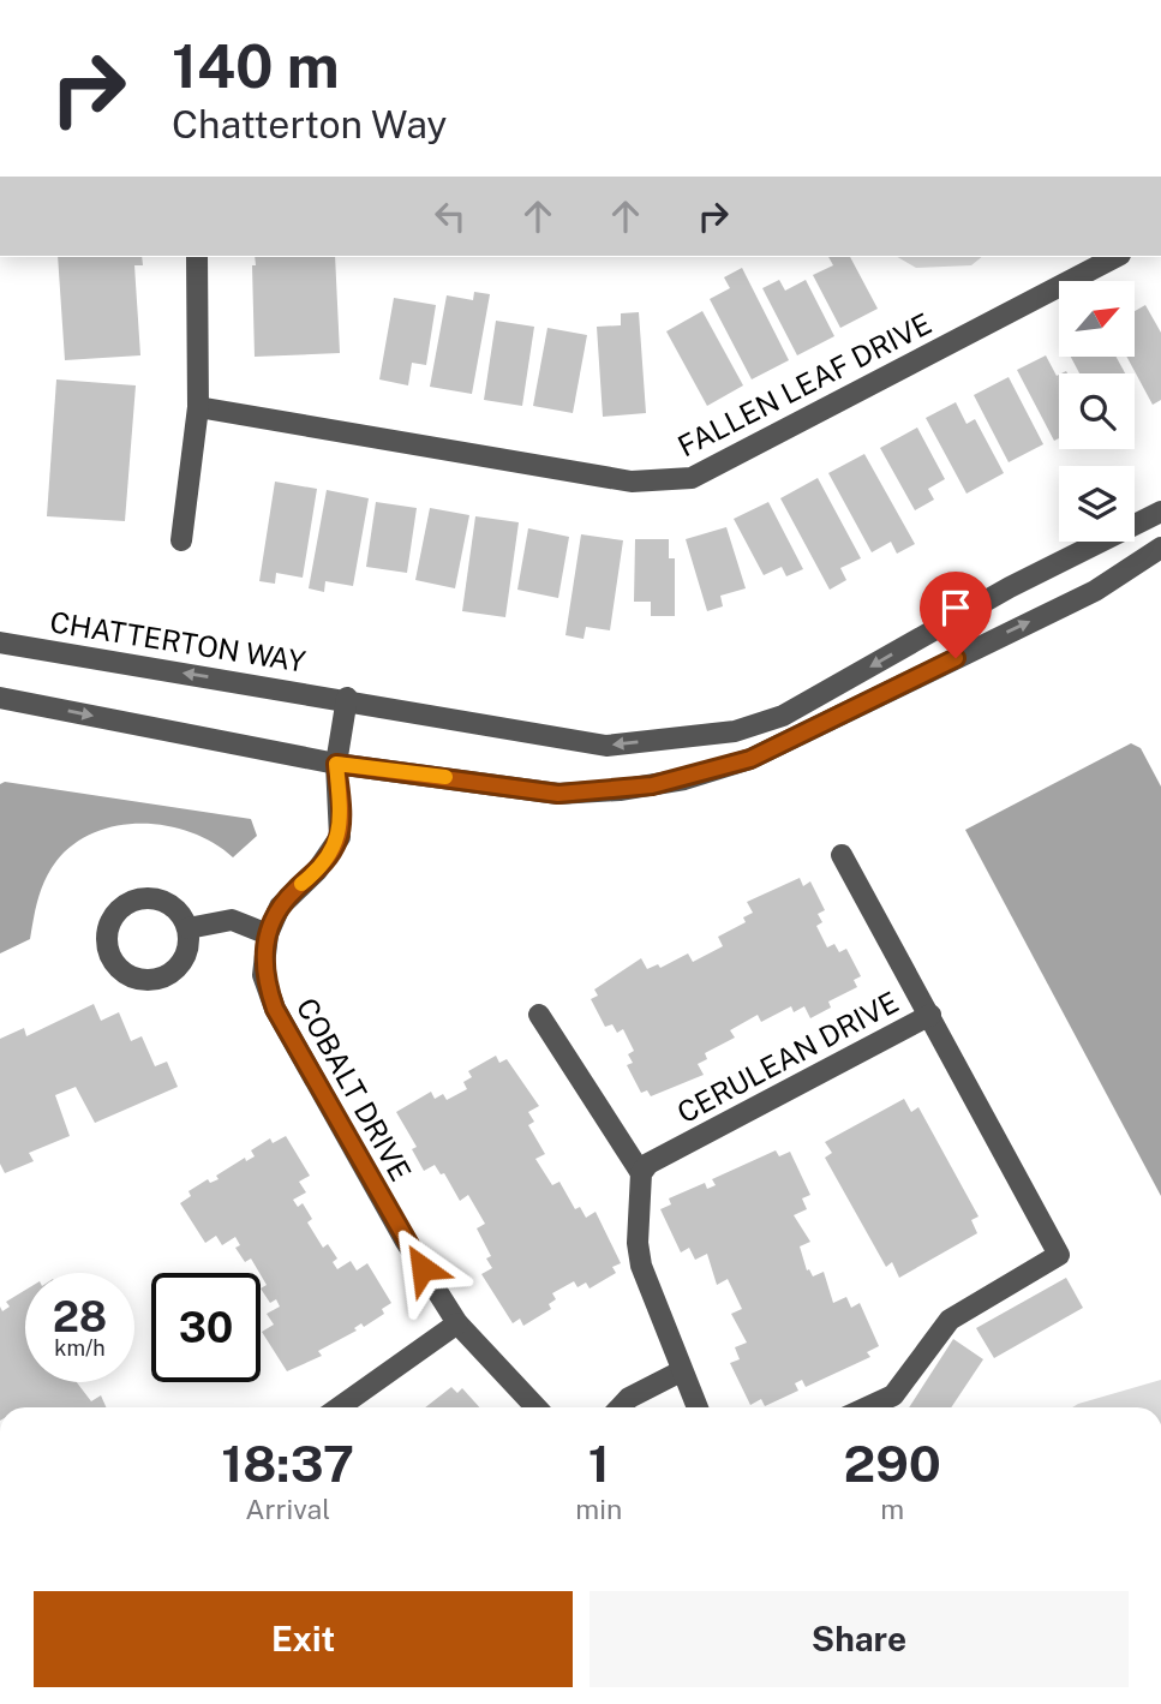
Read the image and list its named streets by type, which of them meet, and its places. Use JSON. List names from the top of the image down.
{
  "streets": {
    "street": [
      "FALLEN LEAF DRIVE",
      "CHATTERTON WAY",
      "CERULEAN DRIVE",
      "COBALT DRIVE"
    ]
  },
  "north": "top right",
  "page": {
    "turn": ["140 m", "Chatterton Way"],
    "speed": "28 km/h",
    "limit": "30",
    "eta": [
      "18:37",
      "Arrival",
      "1",
      "min",
      "290",
      "m"
    ],
    "buttons": ["Exit", "Share"]
  }
}
